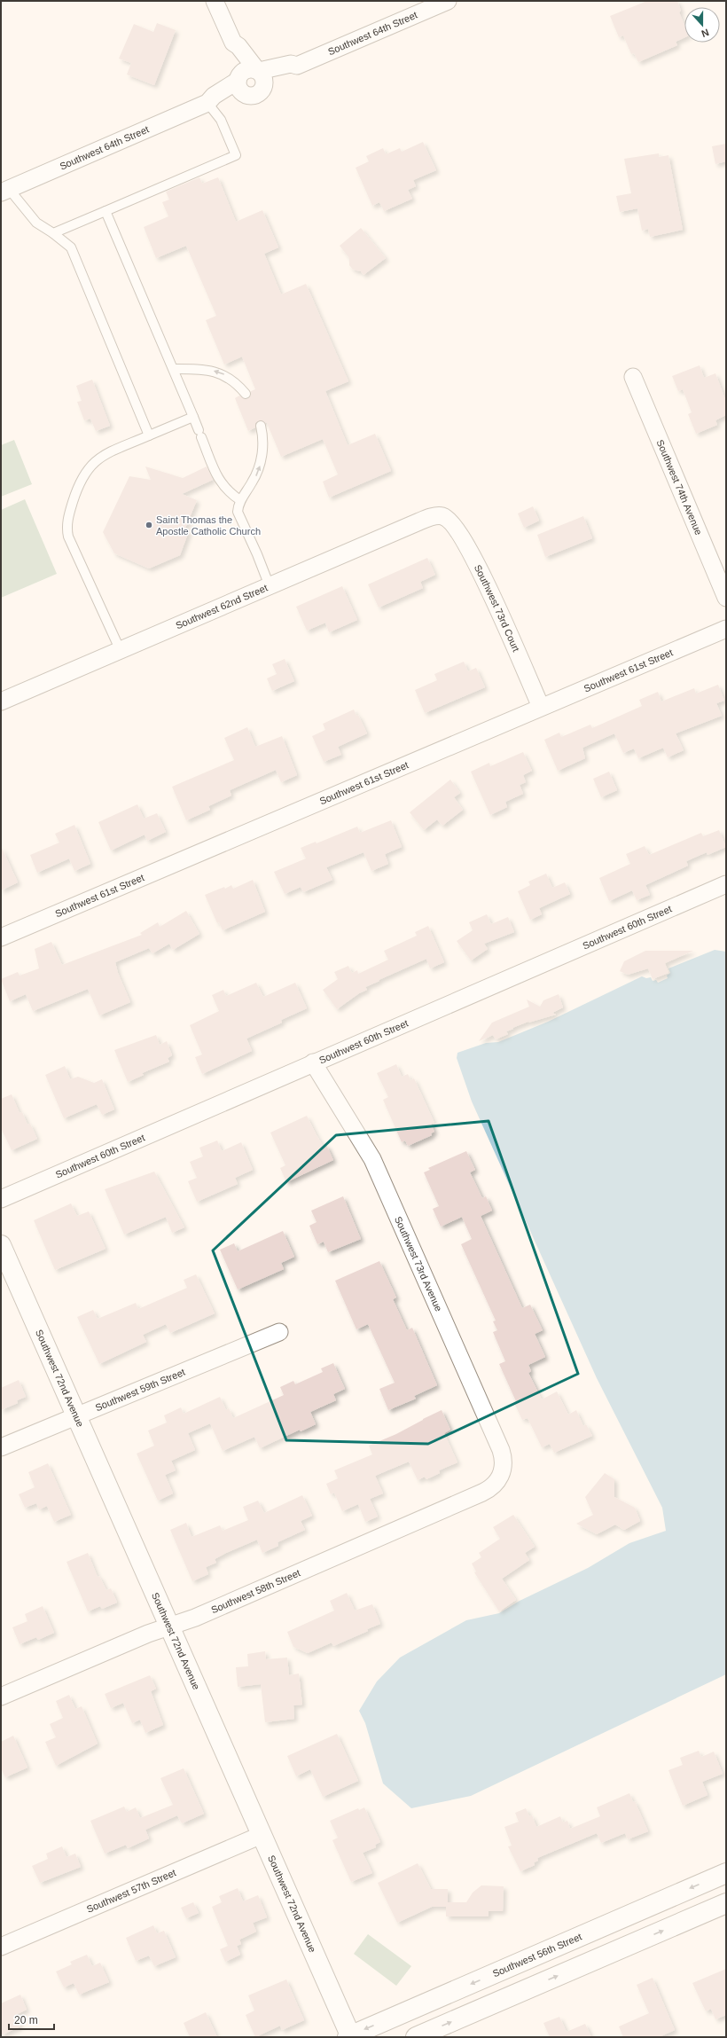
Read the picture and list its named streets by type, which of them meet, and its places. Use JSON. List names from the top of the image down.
{
  "streets": {
    "street": [
      "Southwest 64th Street",
      "Southwest 74th Avenue",
      "Southwest 62nd Street",
      "Southwest 73rd Court",
      "Southwest 61st Street",
      "Southwest 60th Street",
      "Southwest 73rd Avenue",
      "Southwest 72nd Avenue",
      "Southwest 59th Street",
      "Southwest 58th Street",
      "Southwest 57th Street",
      "Southwest 56th Street"
    ]
  },
  "crossings": [
    ["Southwest 62nd Street", "Southwest 73rd Court"],
    ["Southwest 73rd Court", "Southwest 61st Street"],
    ["Southwest 60th Street", "Southwest 73rd Avenue"],
    ["Southwest 73rd Avenue", "Southwest 58th Street"],
    ["Southwest 72nd Avenue", "Southwest 59th Street"],
    ["Southwest 72nd Avenue", "Southwest 58th Street"],
    ["Southwest 72nd Avenue", "Southwest 57th Street"],
    ["Southwest 72nd Avenue", "Southwest 56th Street"]
  ],
  "places": ["Saint Thomas the Apostle Catholic Church"],
  "scale_bar": "20 m",
  "north": "bottom"
}
